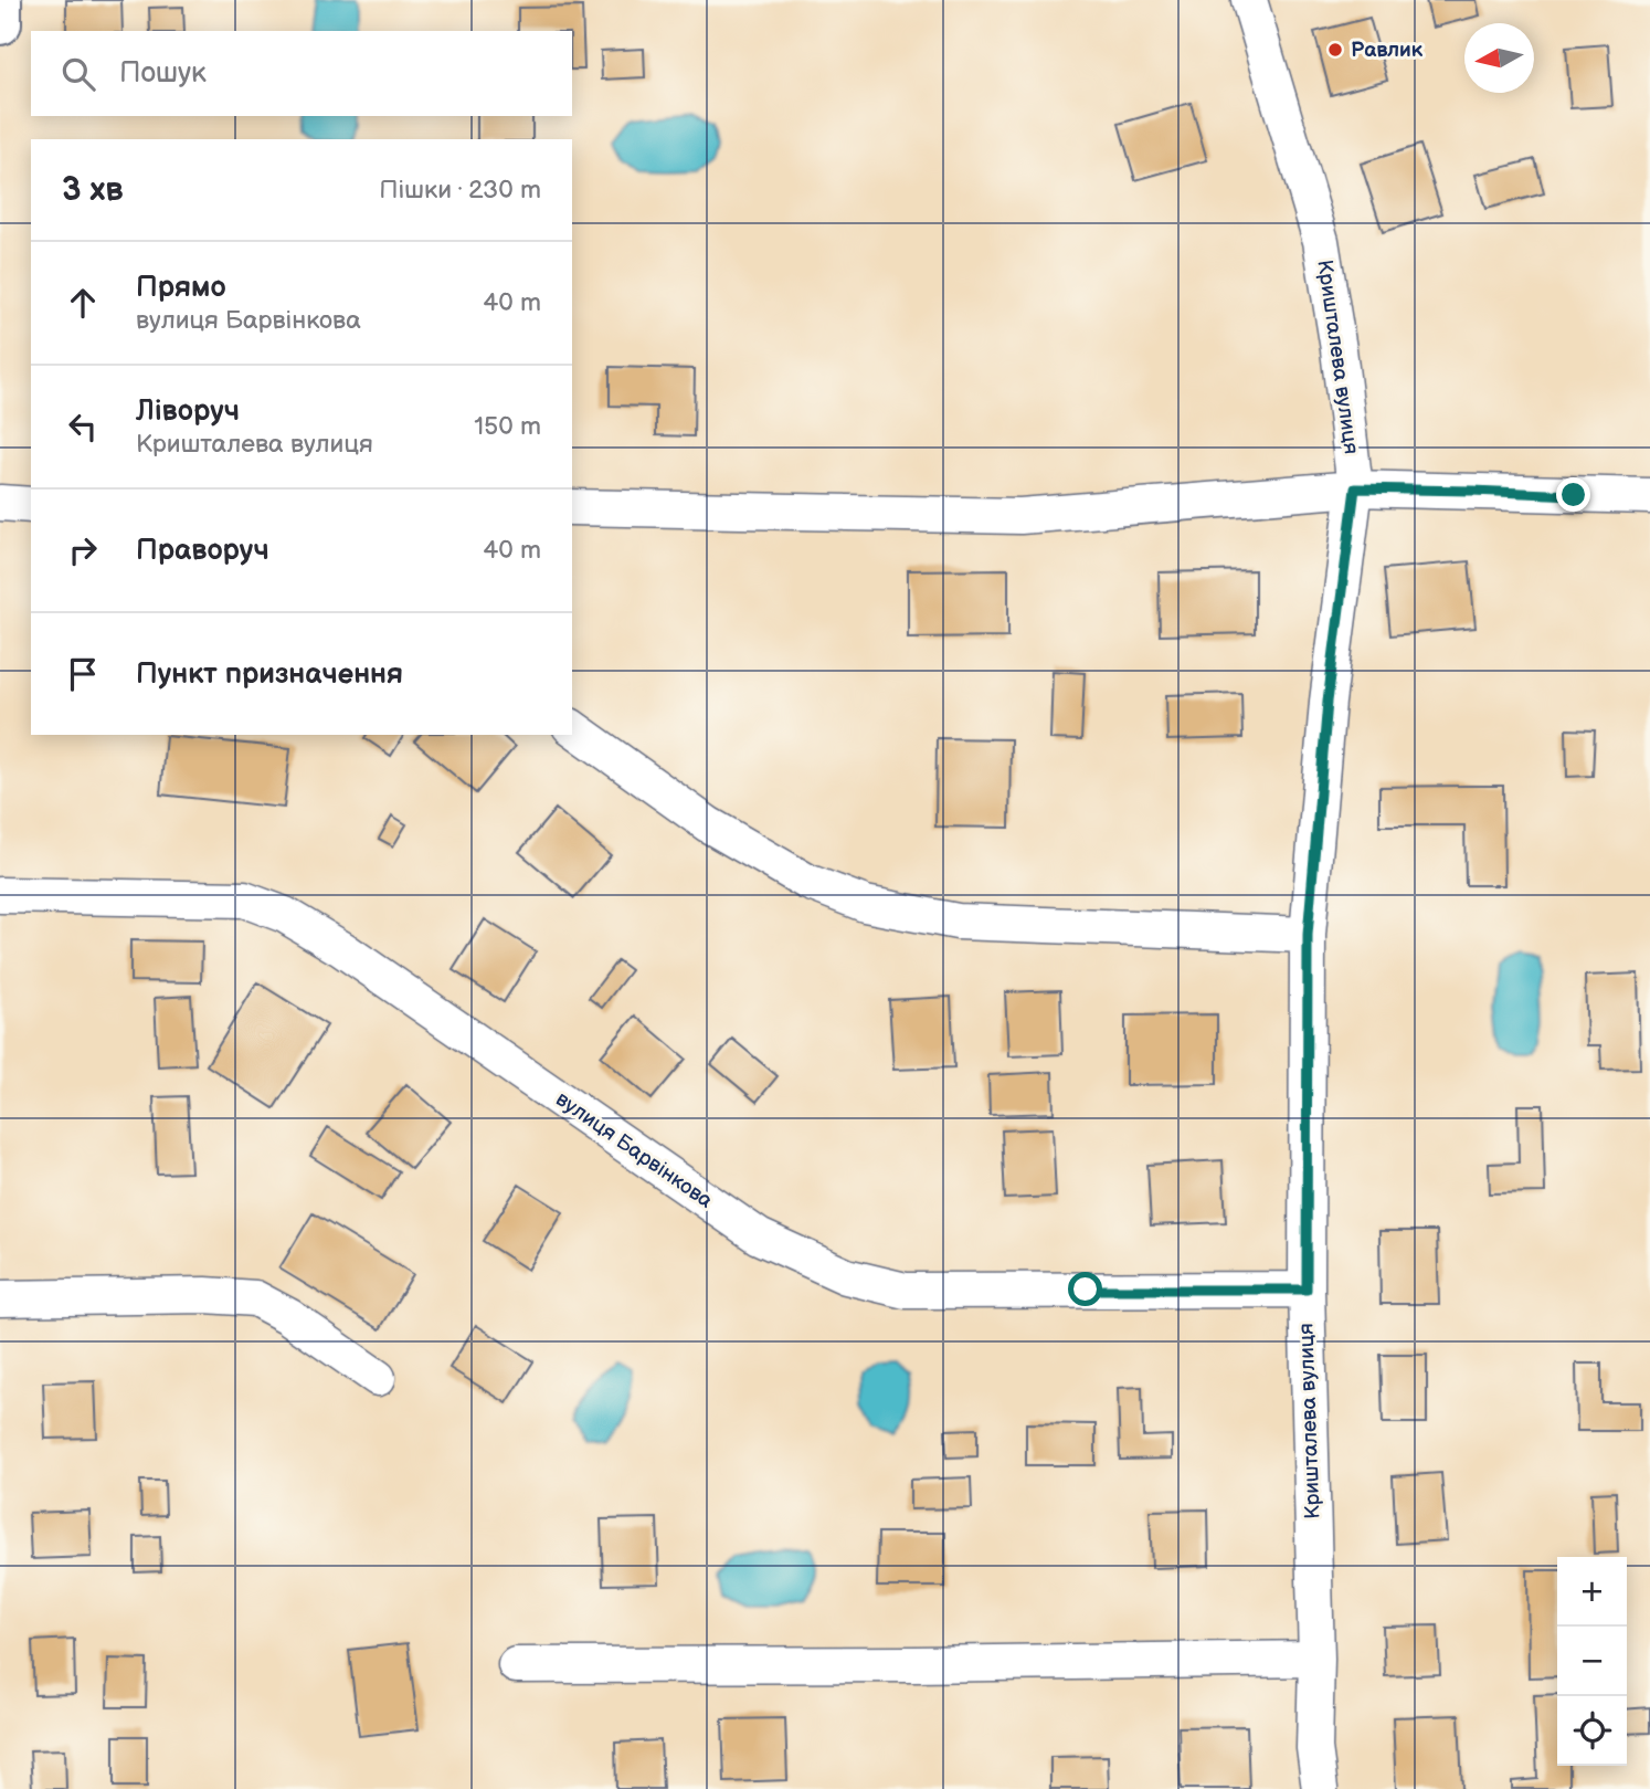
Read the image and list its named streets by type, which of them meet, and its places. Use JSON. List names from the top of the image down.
{
  "streets": {
    "street": ["Кришталева вулиця", "вулиця Барвінкова"]
  },
  "crossings": [
    ["Кришталева вулиця", "вулиця Барвінкова"]
  ],
  "places": ["Равлик"],
  "north": "left",
  "page": {
    "search": "Пошук",
    "heading": ["3 хв", "Пішки · 230 m"],
    "list": [
      ["Прямо", "вулиця Барвінкова", "40 m"],
      ["Ліворуч", "Кришталева вулиця", "150 m"],
      ["Праворуч", "40 m"],
      "Пункт призначення"
    ],
    "map_buttons": ["+", "−"]
  }
}
